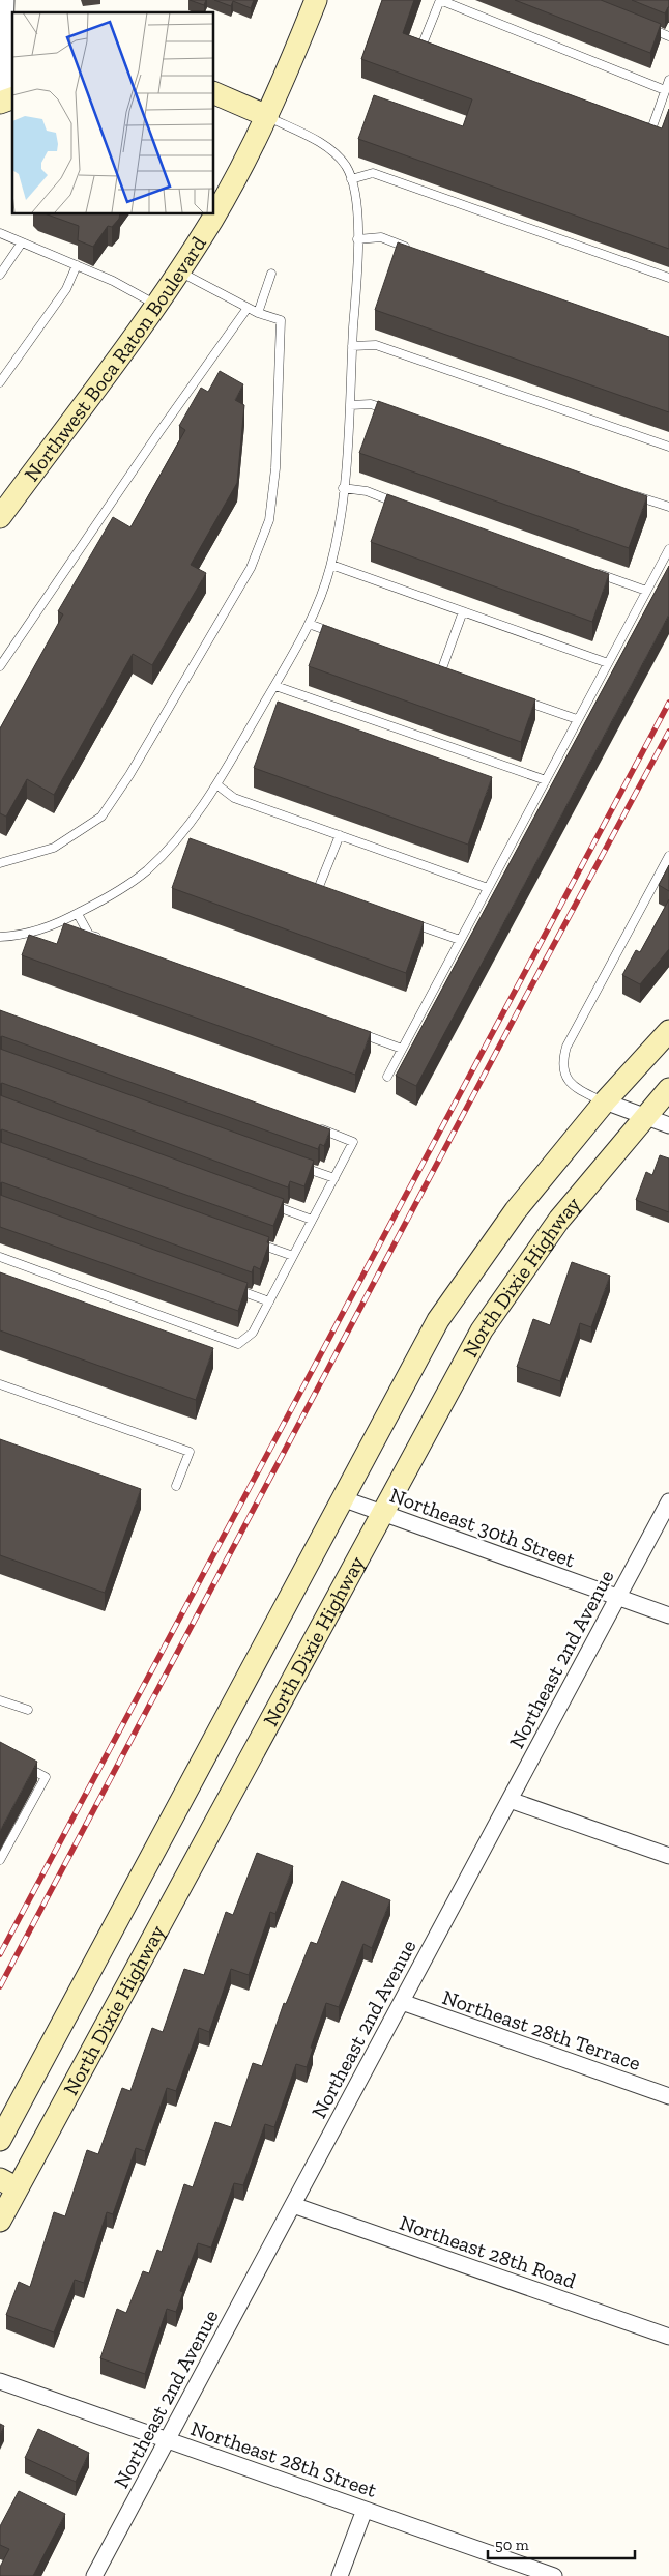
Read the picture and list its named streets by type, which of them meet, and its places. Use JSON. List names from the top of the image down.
{
  "streets": {
    "main road": ["Northwest Boca Raton Boulevard", "North Dixie Highway"],
    "street": [
      "Northeast 30th Street",
      "Northeast 2nd Avenue",
      "Northeast 28th Terrace",
      "Northeast 28th Road",
      "Northeast 28th Street"
    ]
  },
  "crossings": [
    ["North Dixie Highway", "Northeast 30th Street"],
    ["Northeast 30th Street", "Northeast 2nd Avenue"],
    ["Northeast 2nd Avenue", "Northeast 28th Terrace"],
    ["Northeast 2nd Avenue", "Northeast 28th Road"],
    ["Northeast 2nd Avenue", "Northeast 28th Street"]
  ],
  "scale_bar": "50 m"
}
